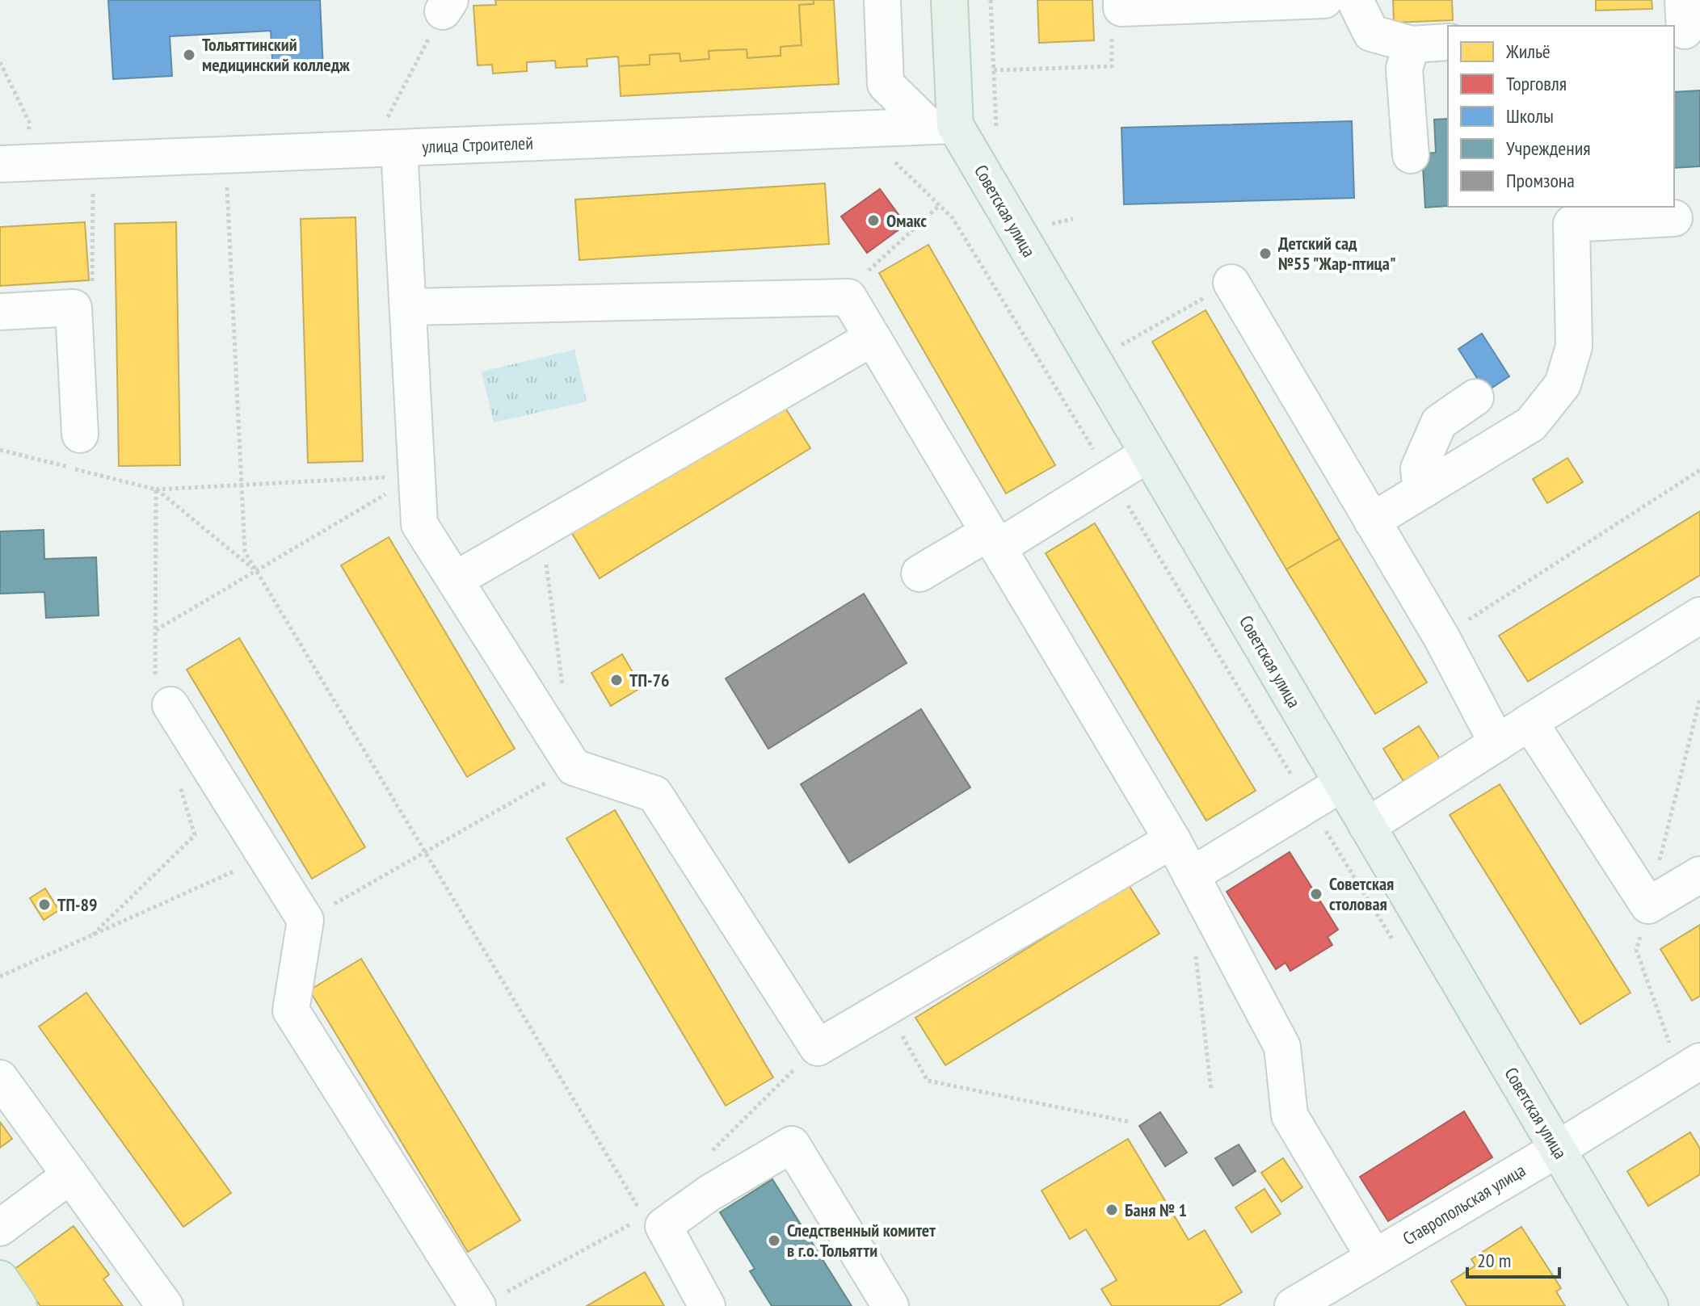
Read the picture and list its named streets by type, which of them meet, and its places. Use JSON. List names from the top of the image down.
{
  "streets": {
    "main road": ["Советская улица"],
    "street": ["улица Строителей", "Ставропольская улица"]
  },
  "crossings": [
    ["улица Строителей", "Советская улица"],
    ["Советская улица", "Ставропольская улица"]
  ],
  "places": [
    "Тольяттинский медицинский колледж",
    "Омакс",
    "Детский сад №55 \"Жар-птица\"",
    "ТП-76",
    "Советская столовая",
    "ТП-89",
    "Баня № 1",
    "Следственный комитет в г.о. Тольятти"
  ],
  "legend": [
    "Жильё",
    "Торговля",
    "Школы",
    "Учреждения",
    "Промзона"
  ],
  "scale_bar": "20 m"
}
